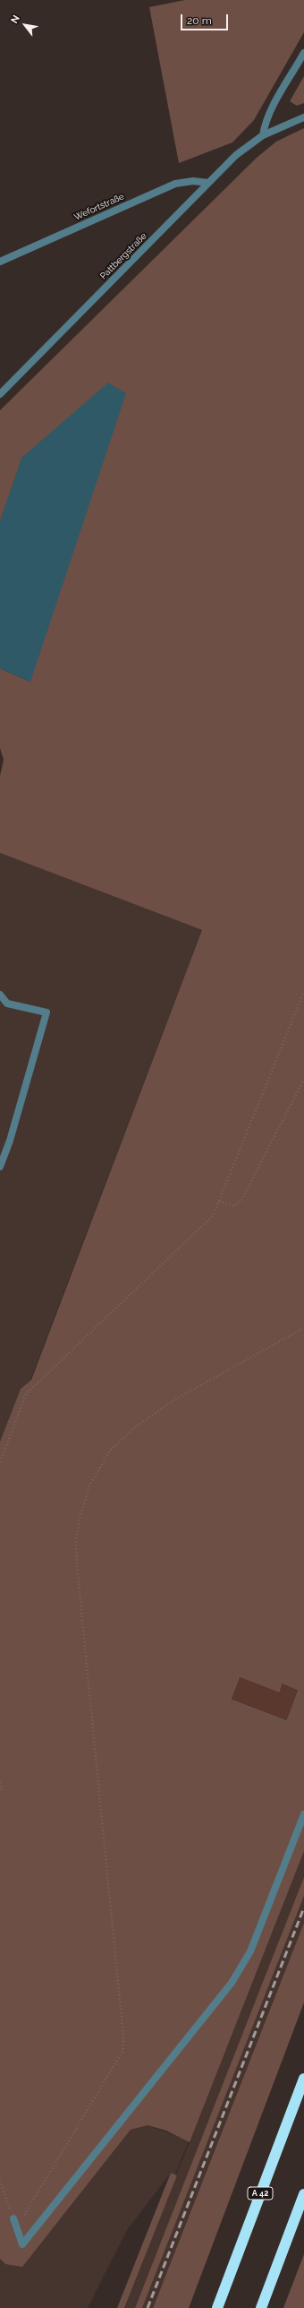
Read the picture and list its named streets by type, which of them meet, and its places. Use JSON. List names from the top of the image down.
{
  "streets": {
    "highway": ["A 42"],
    "street": ["Wefortstraße", "Pattbergstraße"]
  },
  "crossings": [
    ["Wefortstraße", "Pattbergstraße"]
  ],
  "scale_bar": "20 m",
  "north": "top left"
}
